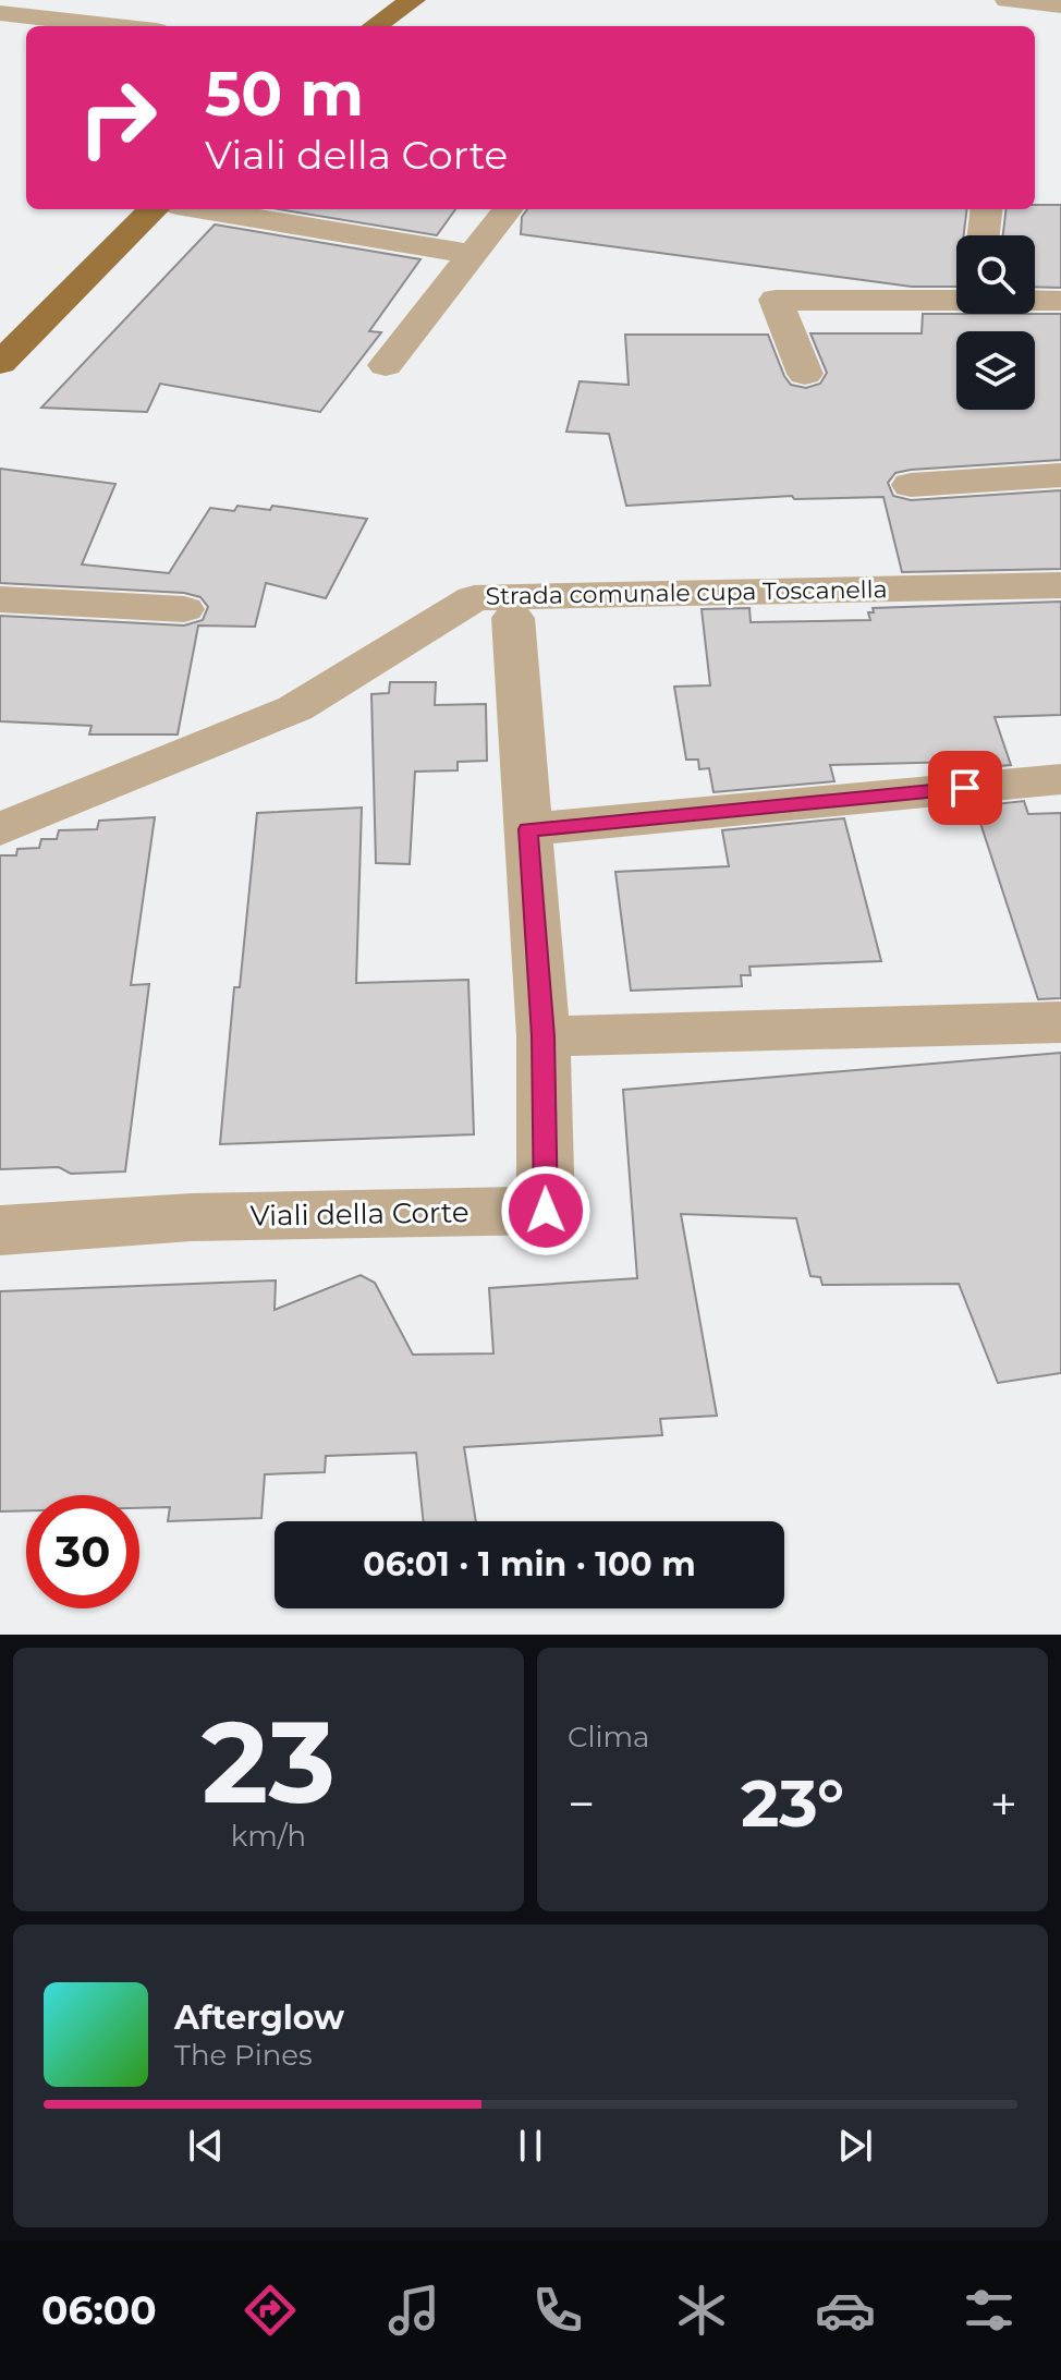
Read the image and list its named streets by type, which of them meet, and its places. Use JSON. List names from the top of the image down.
{
  "streets": {
    "street": ["Strada comunale cupa Toscanella", "Viali della Corte"]
  },
  "page": {
    "turn": ["50 m", "Viali della Corte"],
    "limit": "30",
    "trip": "06:01 · 1 min · 100 m",
    "tile": [
      ["23", "km/h"],
      "Clima"
    ],
    "heat": ["−", "23°", "+"],
    "song": ["Afterglow", "The Pines"],
    "tabs": "06:00"
  }
}
